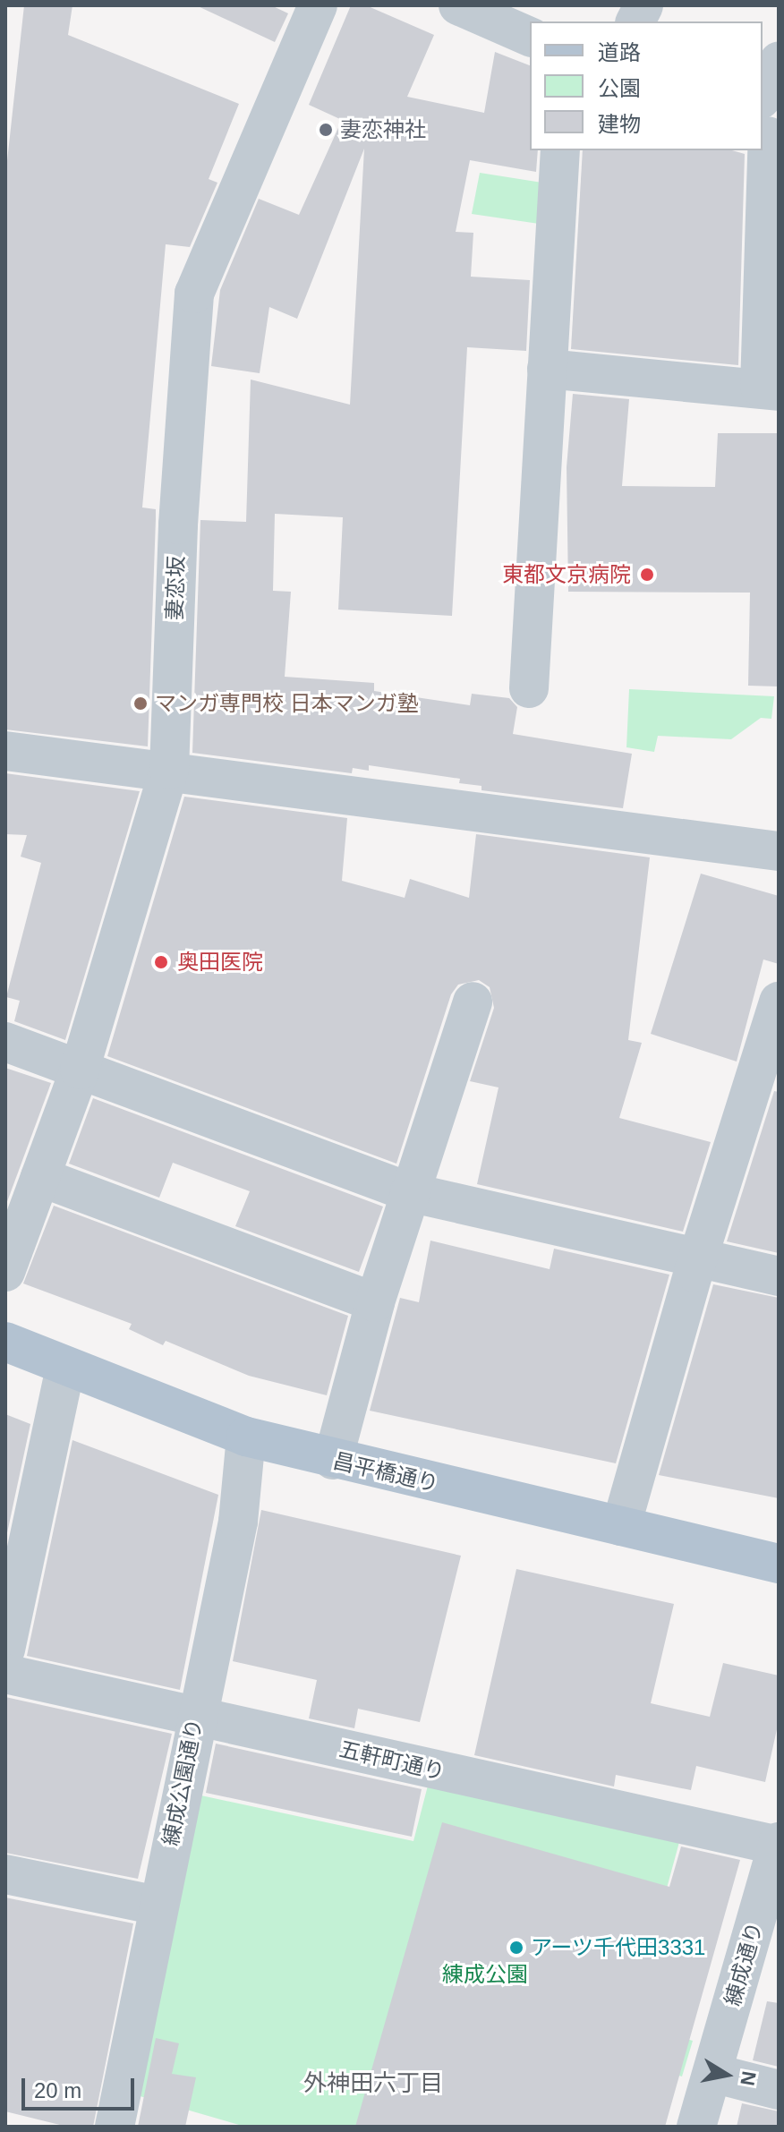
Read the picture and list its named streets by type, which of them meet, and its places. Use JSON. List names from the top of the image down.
{
  "streets": {
    "main road": ["昌平橋通り"],
    "street": [
      "妻恋坂",
      "五軒町通り",
      "練成公園通り",
      "練成通り"
    ]
  },
  "crossings": [
    ["昌平橋通り", "練成公園通り"],
    ["五軒町通り", "練成公園通り"],
    ["五軒町通り", "練成通り"]
  ],
  "districts": ["外神田六丁目"],
  "parks": ["練成公園"],
  "places": [
    "妻恋神社",
    "東都文京病院",
    "マンガ専門校 日本マンガ塾",
    "奥田医院",
    "アーツ千代田3331"
  ],
  "legend": ["道路", "公園", "建物"],
  "scale_bar": "20 m",
  "north": "right"
}
